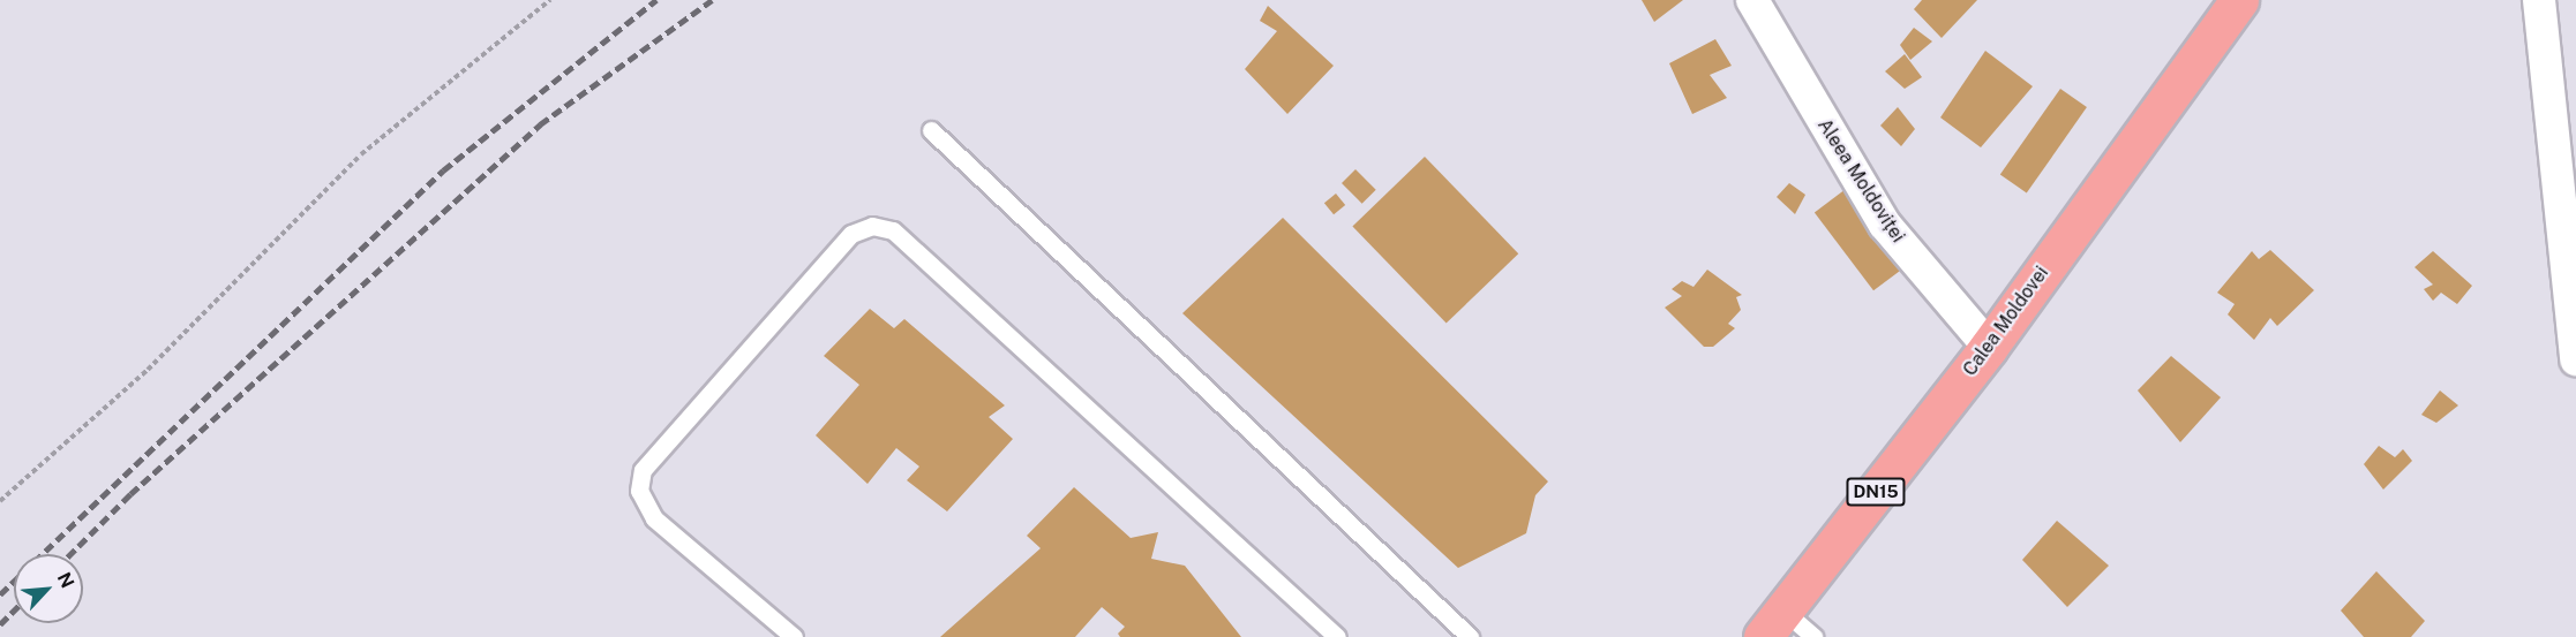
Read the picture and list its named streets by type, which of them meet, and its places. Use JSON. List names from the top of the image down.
{
  "streets": {
    "main road": ["Calea Moldovei", "DN15"],
    "street": ["Aleea Moldoviței"]
  },
  "crossings": [
    ["Aleea Moldoviței", "Calea Moldovei"]
  ],
  "north": "top right"
}
